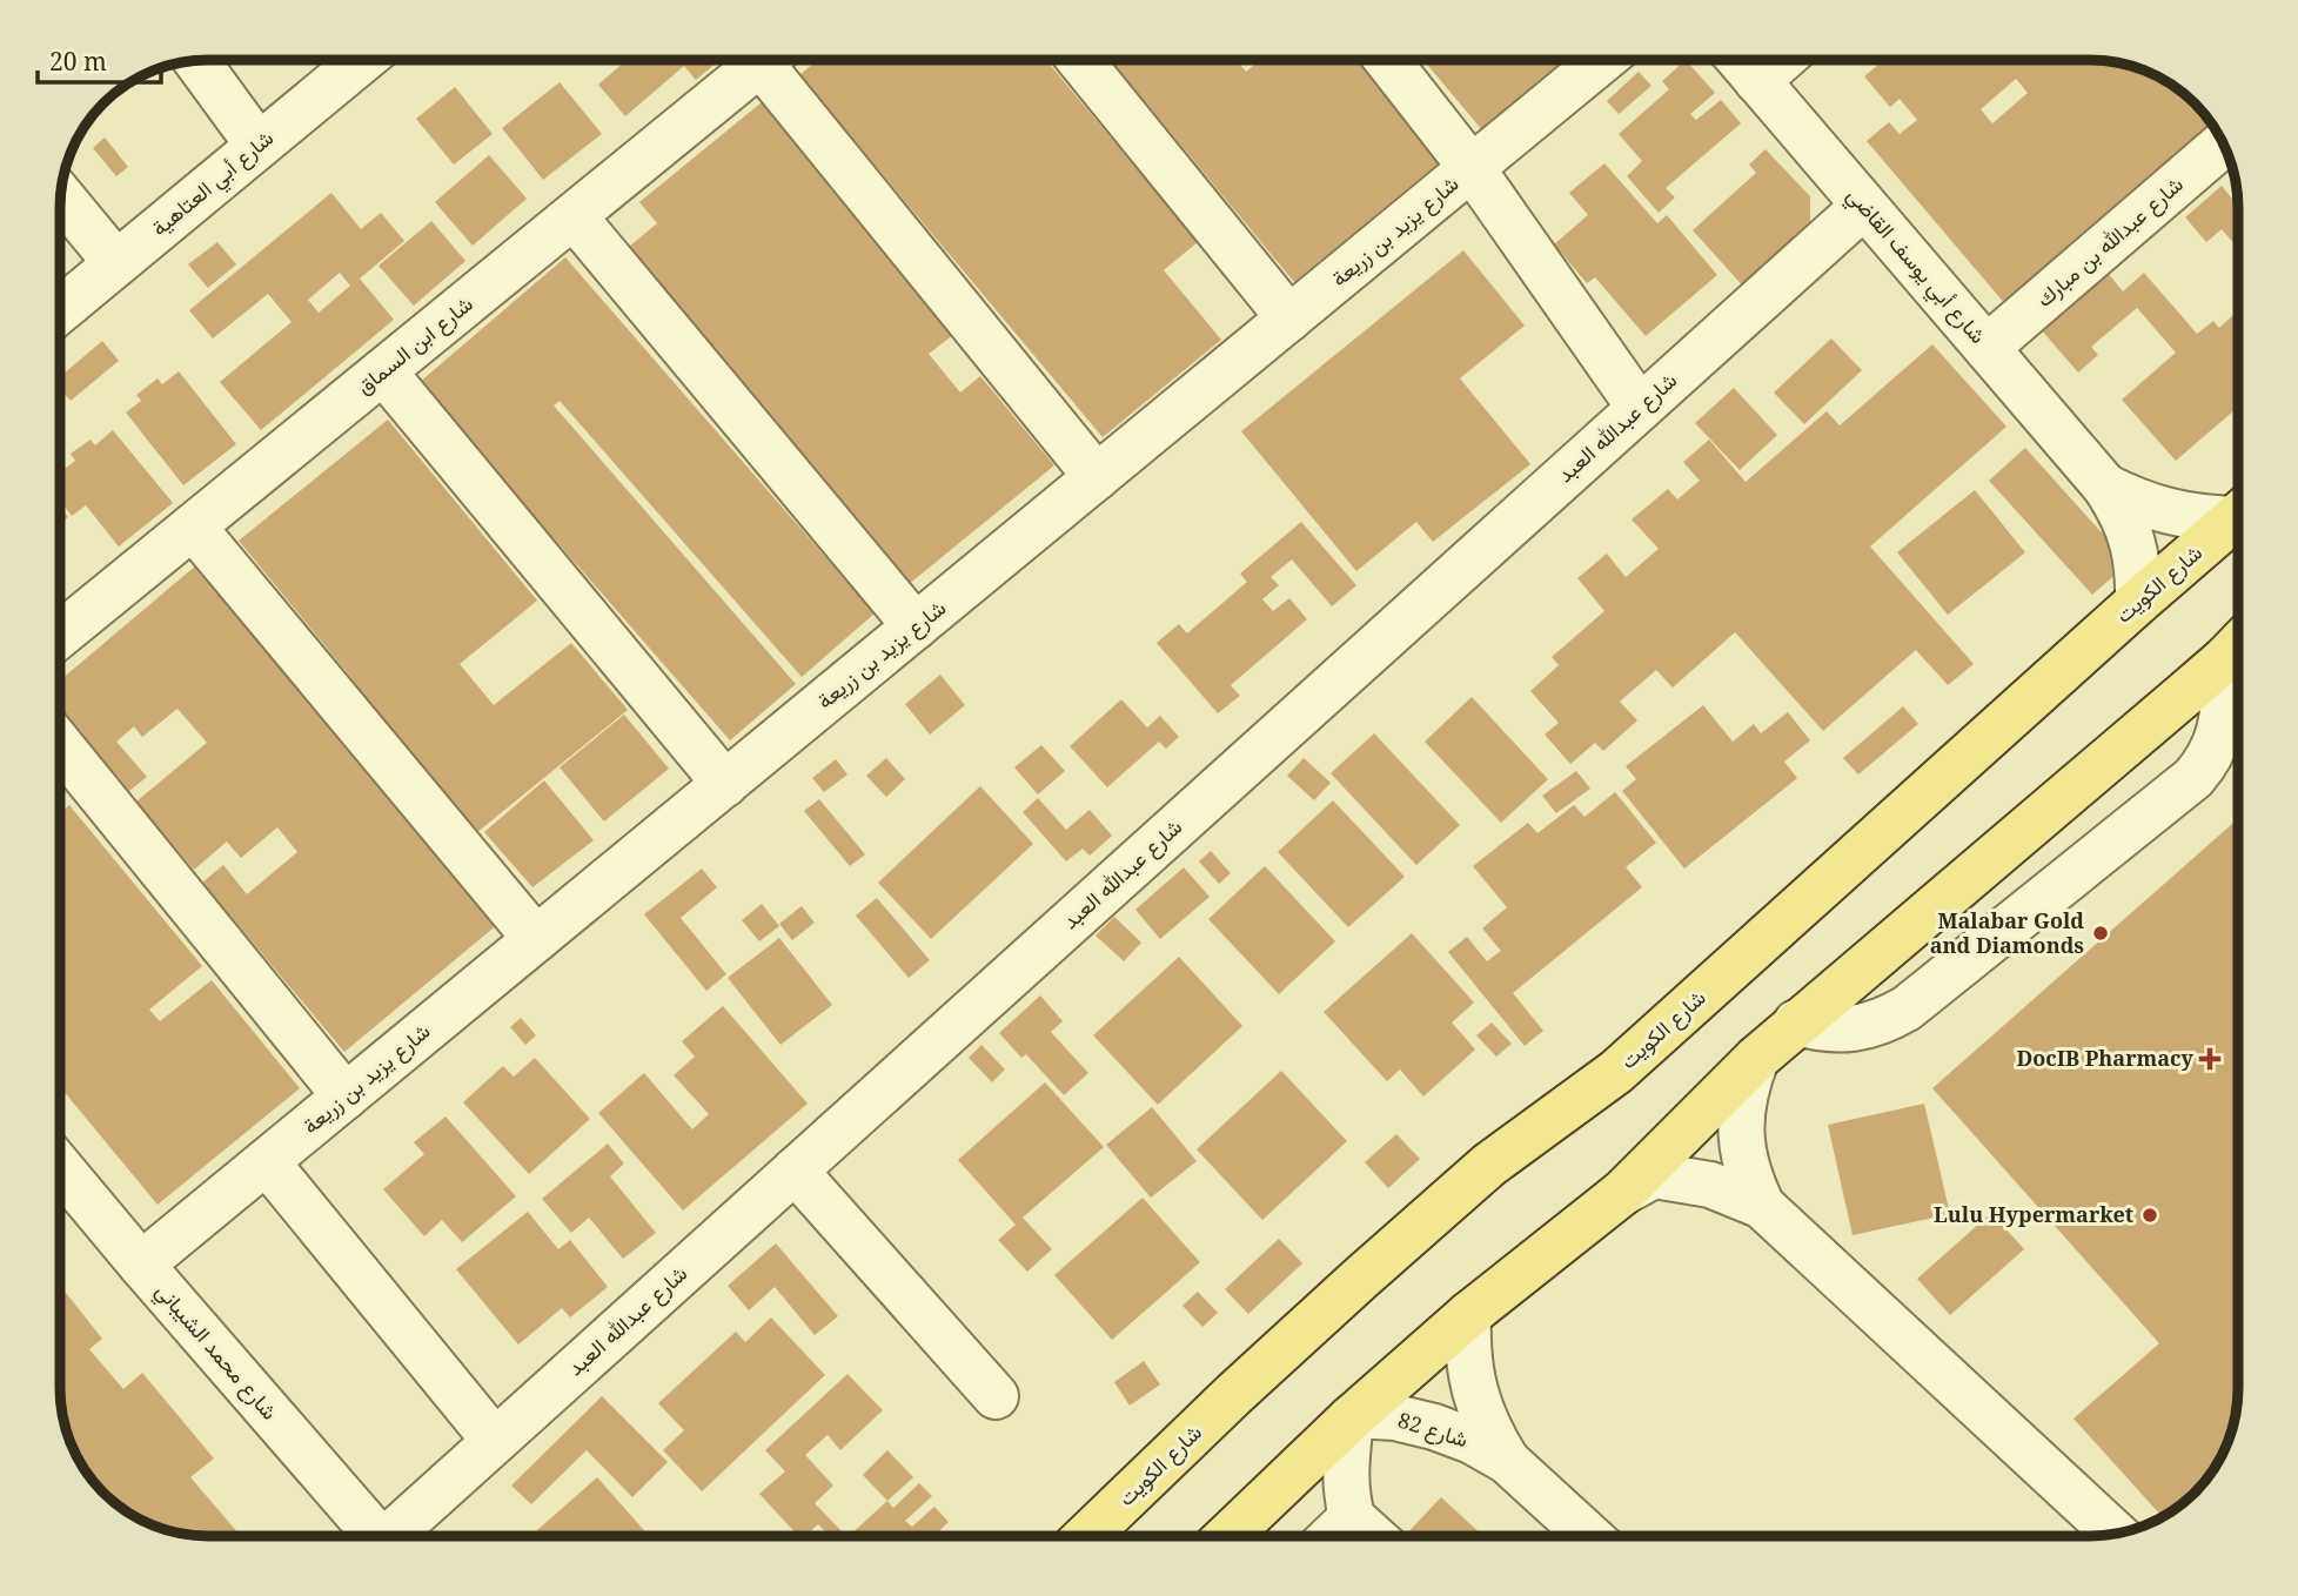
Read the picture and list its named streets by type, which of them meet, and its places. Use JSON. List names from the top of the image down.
{
  "streets": {
    "main road": ["شارع الكويت"],
    "street": [
      "شارع أبي العتاهية",
      "شارع يزيد بن زريعة",
      "شارع عبدالله بن مبارك",
      "شارع أبي يوسف القاضي",
      "شارع ابن السماق",
      "شارع عبدالله العبد",
      "شارع محمد الشيباني",
      "شارع 82"
    ]
  },
  "crossings": [
    ["شارع يزيد بن زريعة", "شارع محمد الشيباني"],
    ["شارع عبدالله بن مبارك", "شارع أبي يوسف القاضي"],
    ["شارع أبي يوسف القاضي", "شارع عبدالله العبد"],
    ["شارع أبي يوسف القاضي", "شارع الكويت"]
  ],
  "places": {
    "other": ["Malabar Gold and Diamonds", "Lulu Hypermarket"],
    "health": ["DocIB Pharmacy"]
  },
  "scale_bar": "20 m"
}
